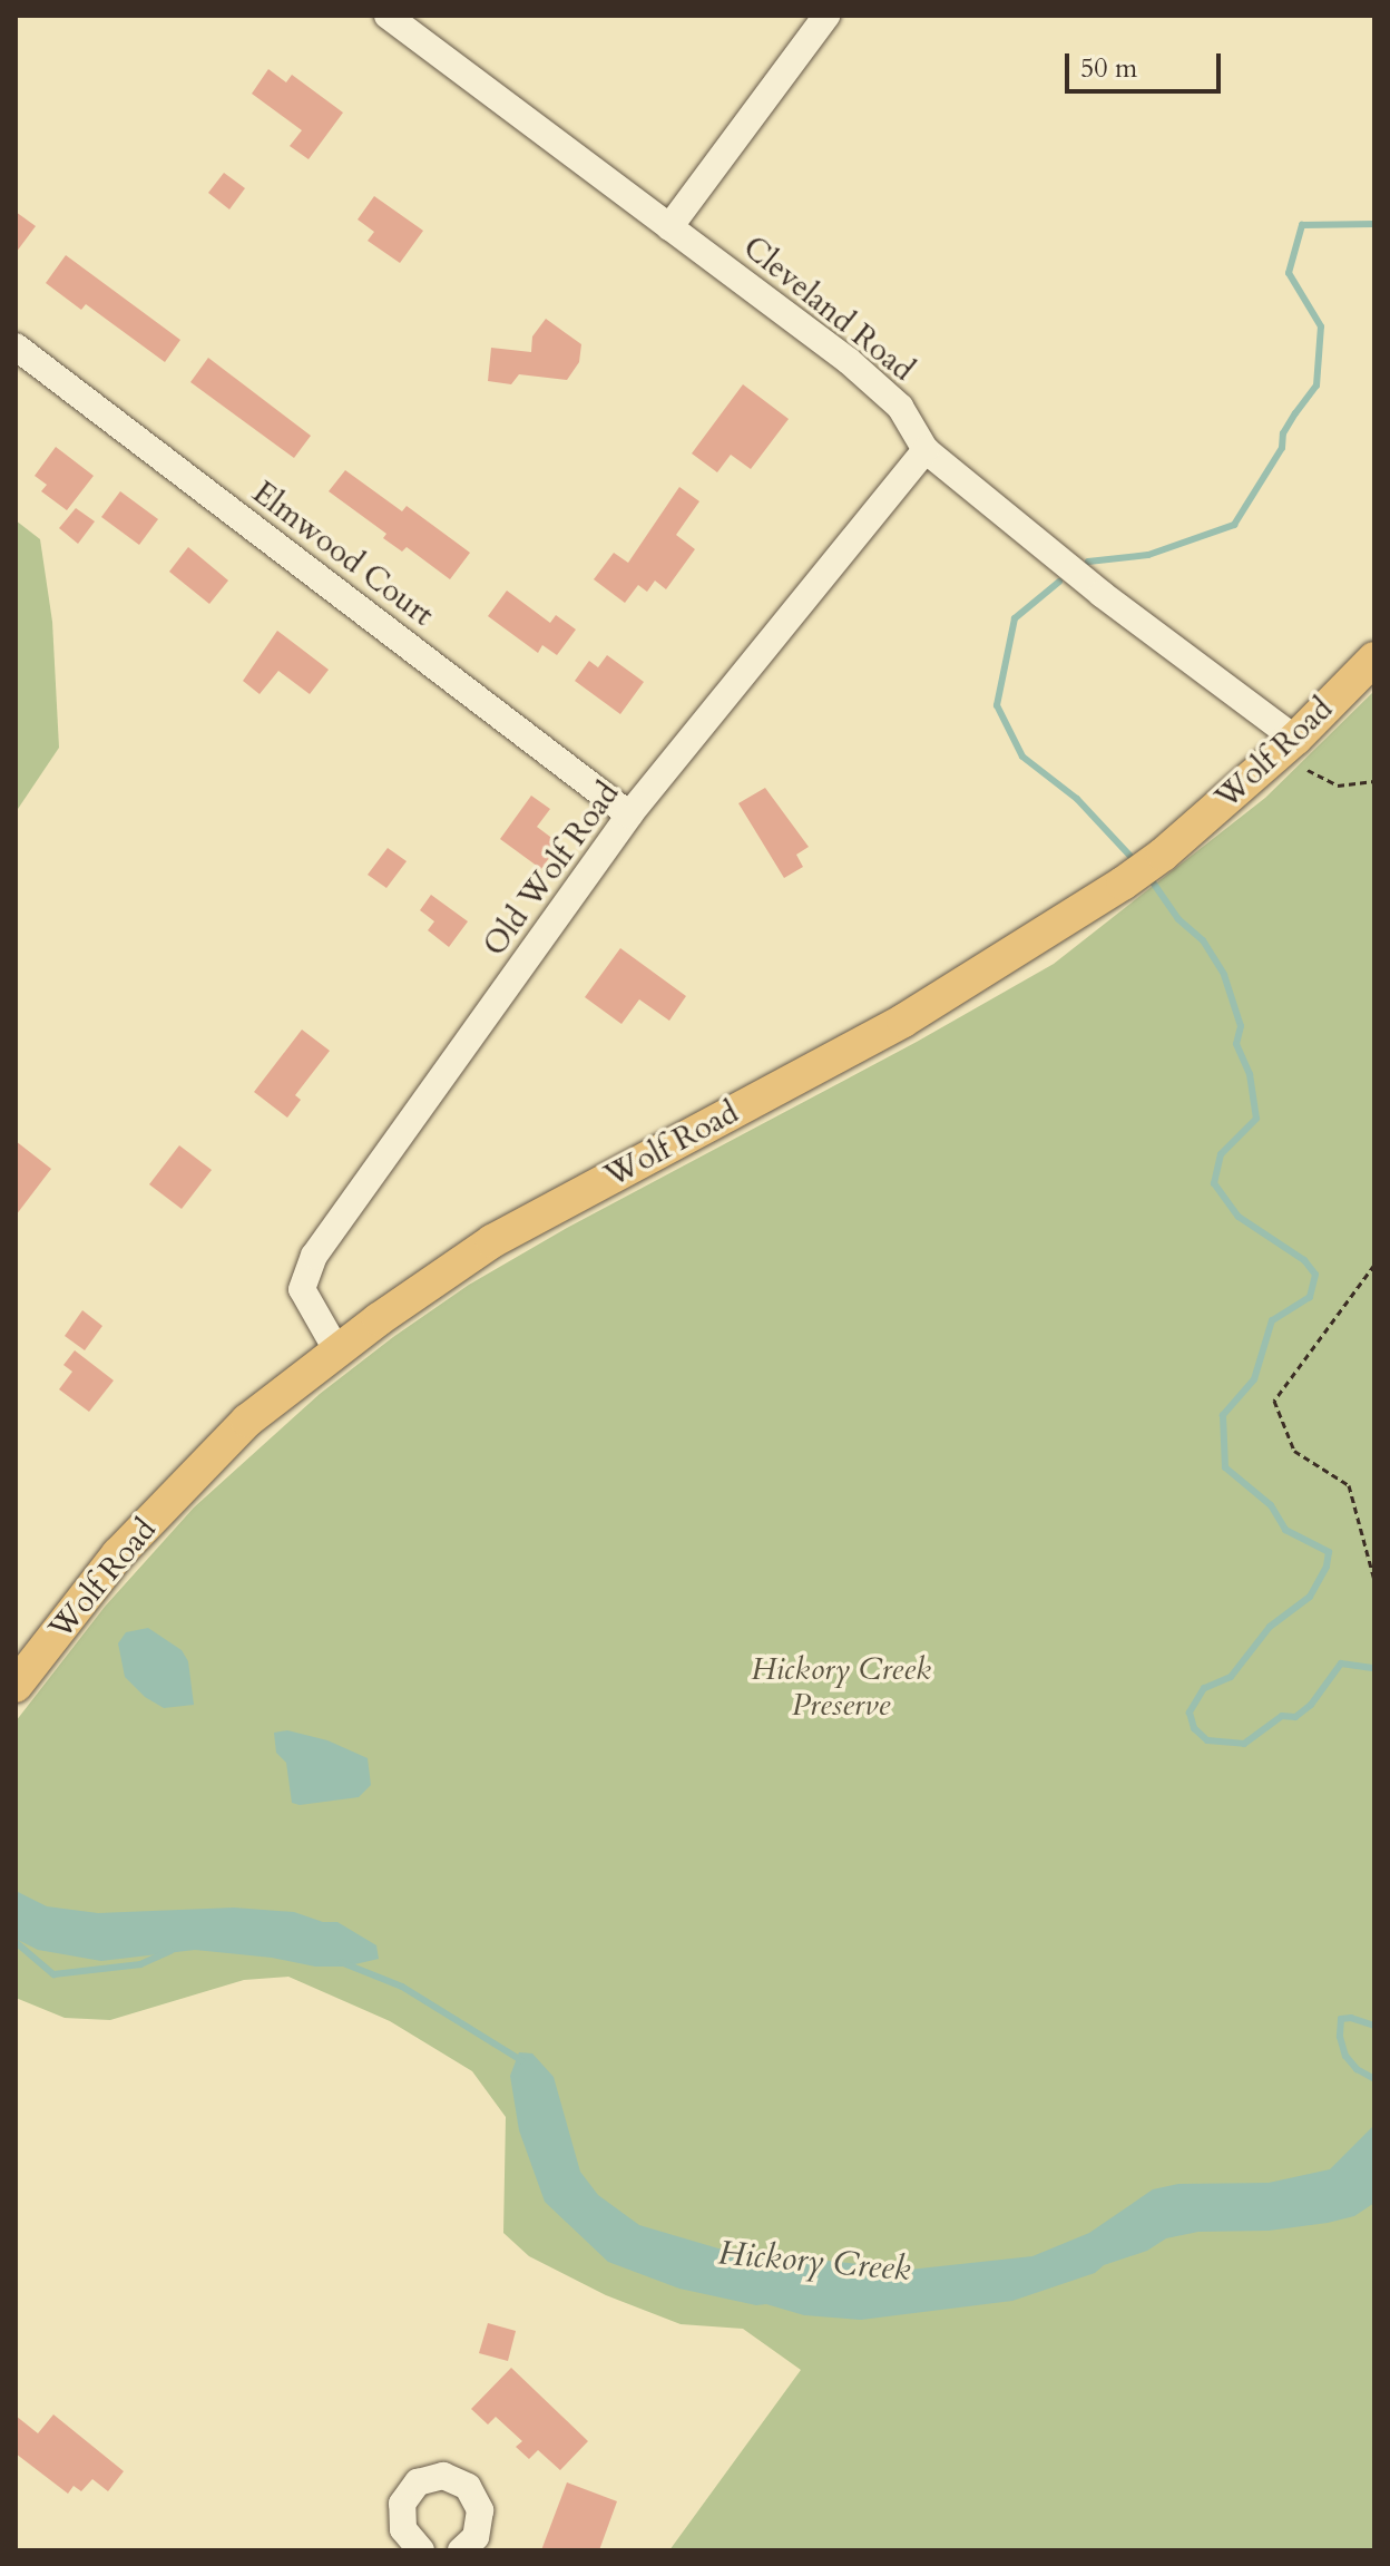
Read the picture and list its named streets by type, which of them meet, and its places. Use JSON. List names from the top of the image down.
{
  "streets": {
    "main road": ["Wolf Road"],
    "street": ["Cleveland Road", "Elmwood Court", "Old Wolf Road"]
  },
  "crossings": [
    ["Cleveland Road", "Wolf Road"],
    ["Cleveland Road", "Old Wolf Road"],
    ["Elmwood Court", "Old Wolf Road"],
    ["Wolf Road", "Old Wolf Road"]
  ],
  "water": ["Hickory Creek"],
  "parks": ["Hickory Creek Preserve"],
  "scale_bar": "50 m"
}
